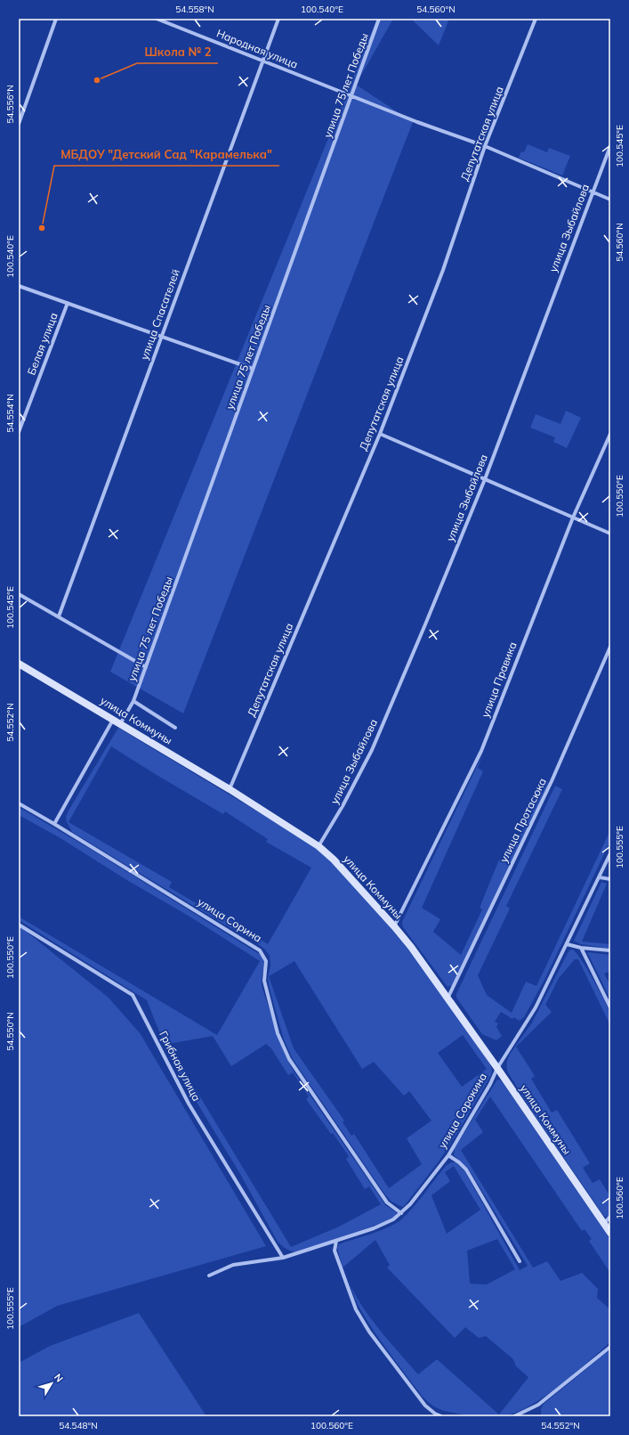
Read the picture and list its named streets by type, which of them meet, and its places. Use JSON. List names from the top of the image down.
{
  "streets": {
    "street": [
      "Народная улица",
      "улица 75 лет Победы",
      "Депутатская улица",
      "улица Зыбайлова",
      "улица Спасателей",
      "Белая улица",
      "улица Правика",
      "улица Коммуны",
      "улица Протасюка",
      "улица Сорина",
      "Грибная улица",
      "улица Сорокина"
    ]
  },
  "crossings": [
    ["Народная улица", "улица 75 лет Победы"],
    ["Народная улица", "Депутатская улица"],
    ["Народная улица", "улица Зыбайлова"],
    ["Народная улица", "улица Спасателей"],
    ["улица 75 лет Победы", "улица Коммуны"],
    ["Депутатская улица", "улица Коммуны"],
    ["улица Зыбайлова", "улица Коммуны"],
    ["улица Правика", "улица Коммуны"],
    ["улица Коммуны", "улица Протасюка"],
    ["улица Коммуны", "улица Сорокина"],
    ["улица Сорина", "улица Сорокина"],
    ["Грибная улица", "улица Сорокина"]
  ],
  "places": ["Школа № 2", "МБДОУ \"Детский Сад \"Карамелька\""],
  "north": "top right",
  "coordinates": [
    "54.558°N",
    "100.540°E",
    "54.560°N",
    "54.556°N",
    "100.545°E",
    "54.554°N",
    "100.550°E",
    "54.552°N",
    "100.555°E",
    "54.550°N",
    "100.560°E",
    "54.548°N"
  ]
}
